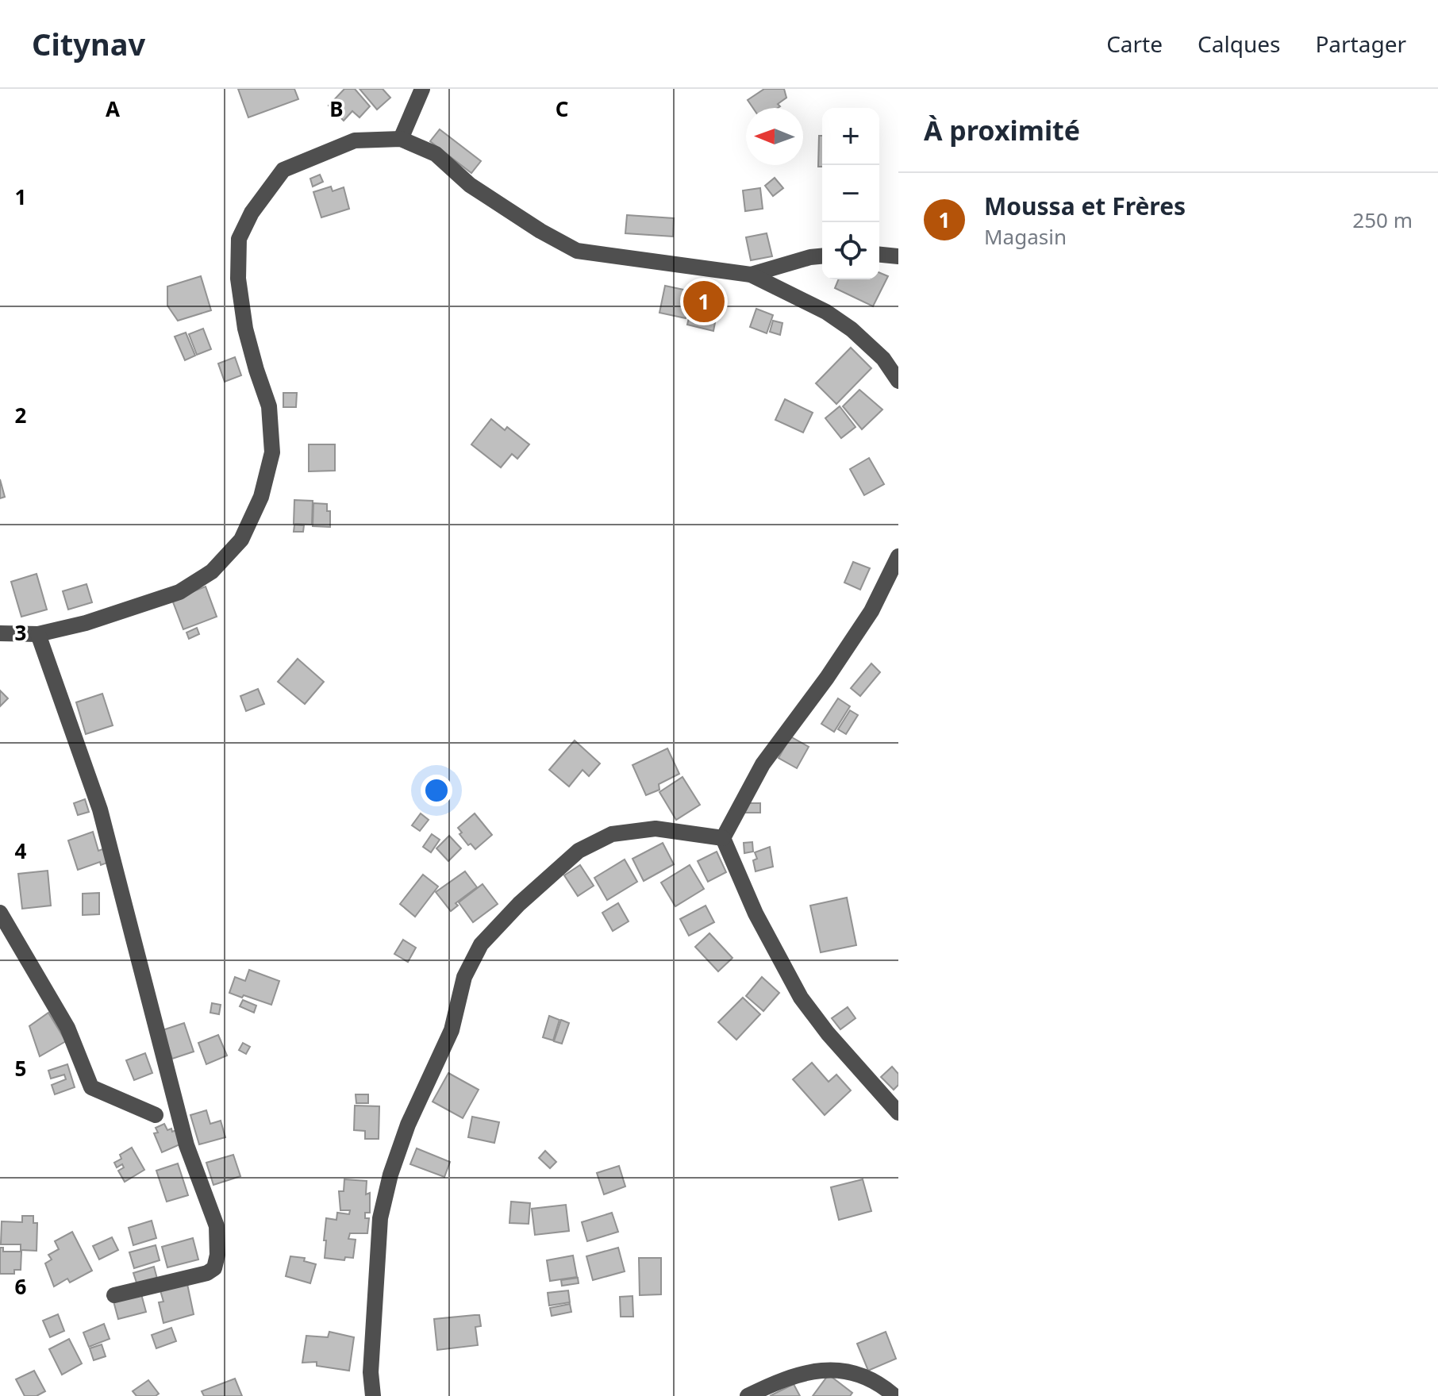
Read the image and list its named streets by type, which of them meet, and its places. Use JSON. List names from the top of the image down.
{
  "north": "left",
  "page": {
    "header": "Citynav",
    "nav": ["Carte", "Calques", "Partager"],
    "heading": "À proximité",
    "map_buttons": ["+", "−"],
    "list": [
      {
        "mark": "1",
        "name": "Moussa et Frères",
        "note": "Magasin",
        "value": "250 m"
      }
    ],
    "pins": "1"
  },
  "grid": {
    "columns": ["A", "B", "C"],
    "rows": [
      "1",
      "2",
      "3",
      "4",
      "5",
      "6"
    ]
  }
}
